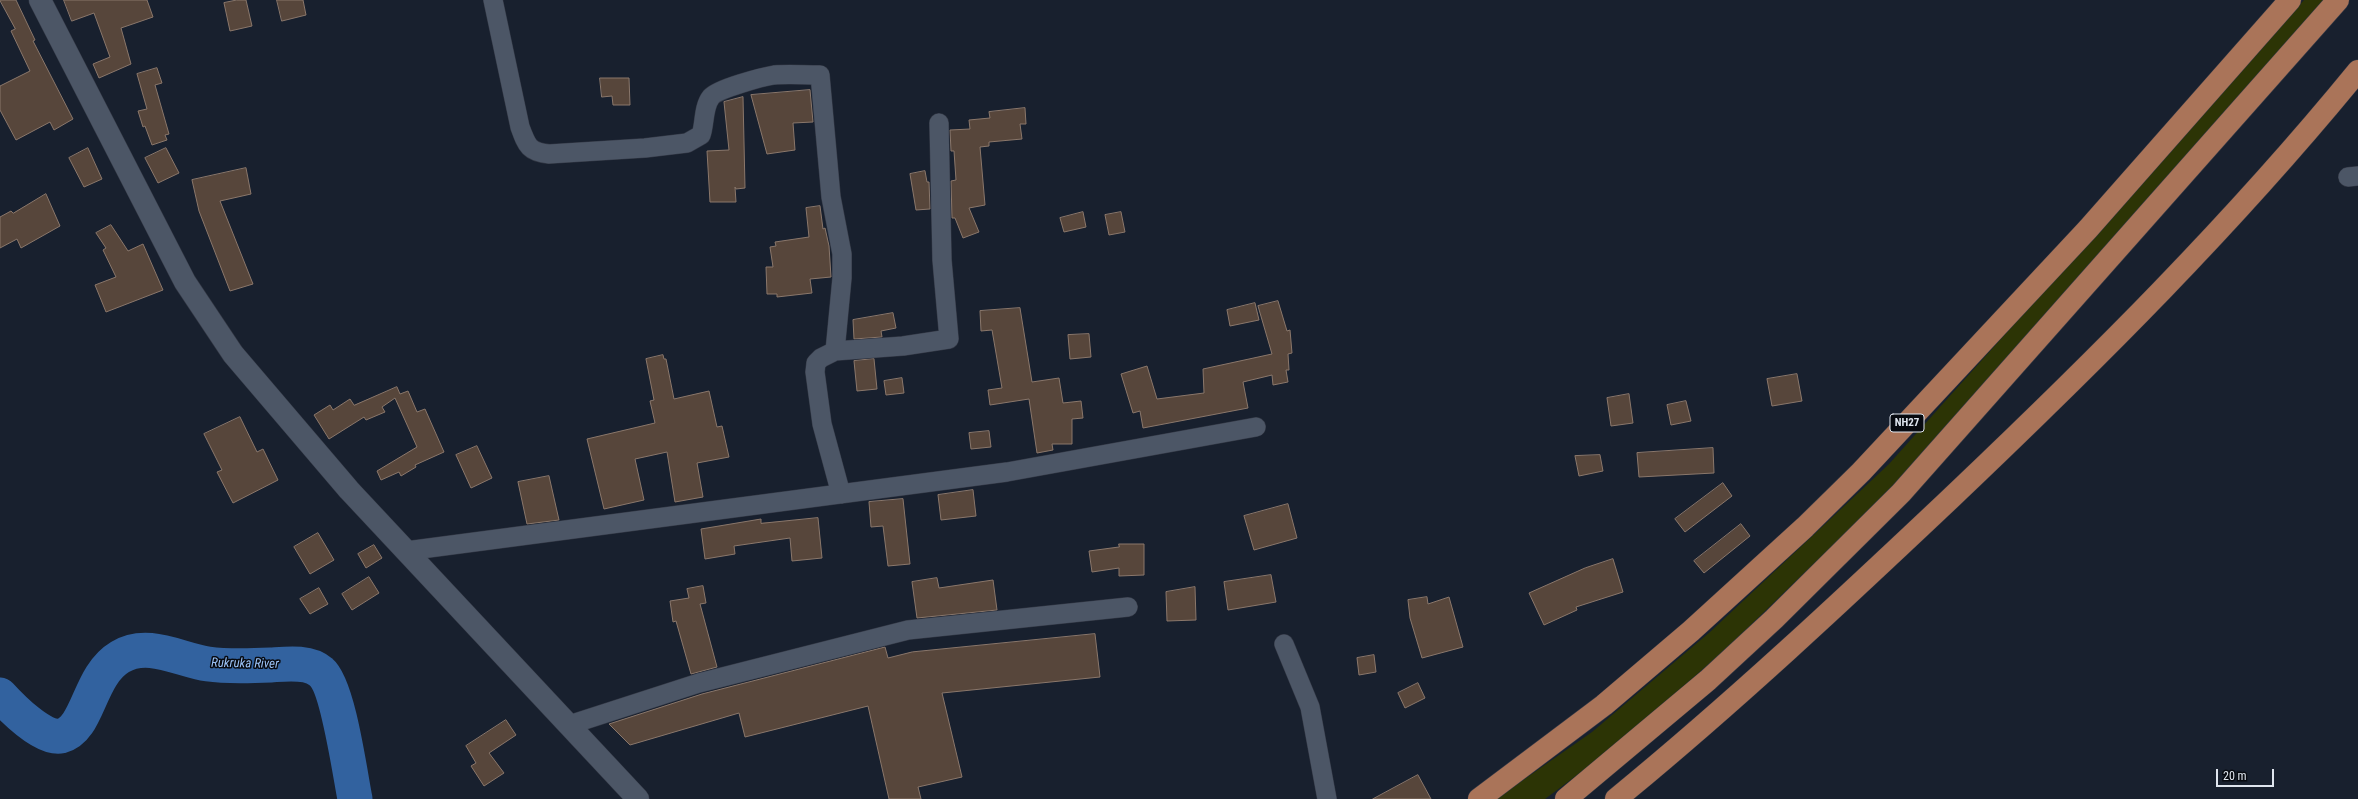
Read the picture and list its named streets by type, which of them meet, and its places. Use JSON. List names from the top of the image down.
{
  "streets": {
    "highway": ["NH27"]
  },
  "water": ["Rukruka River"],
  "scale_bar": "20 m"
}
